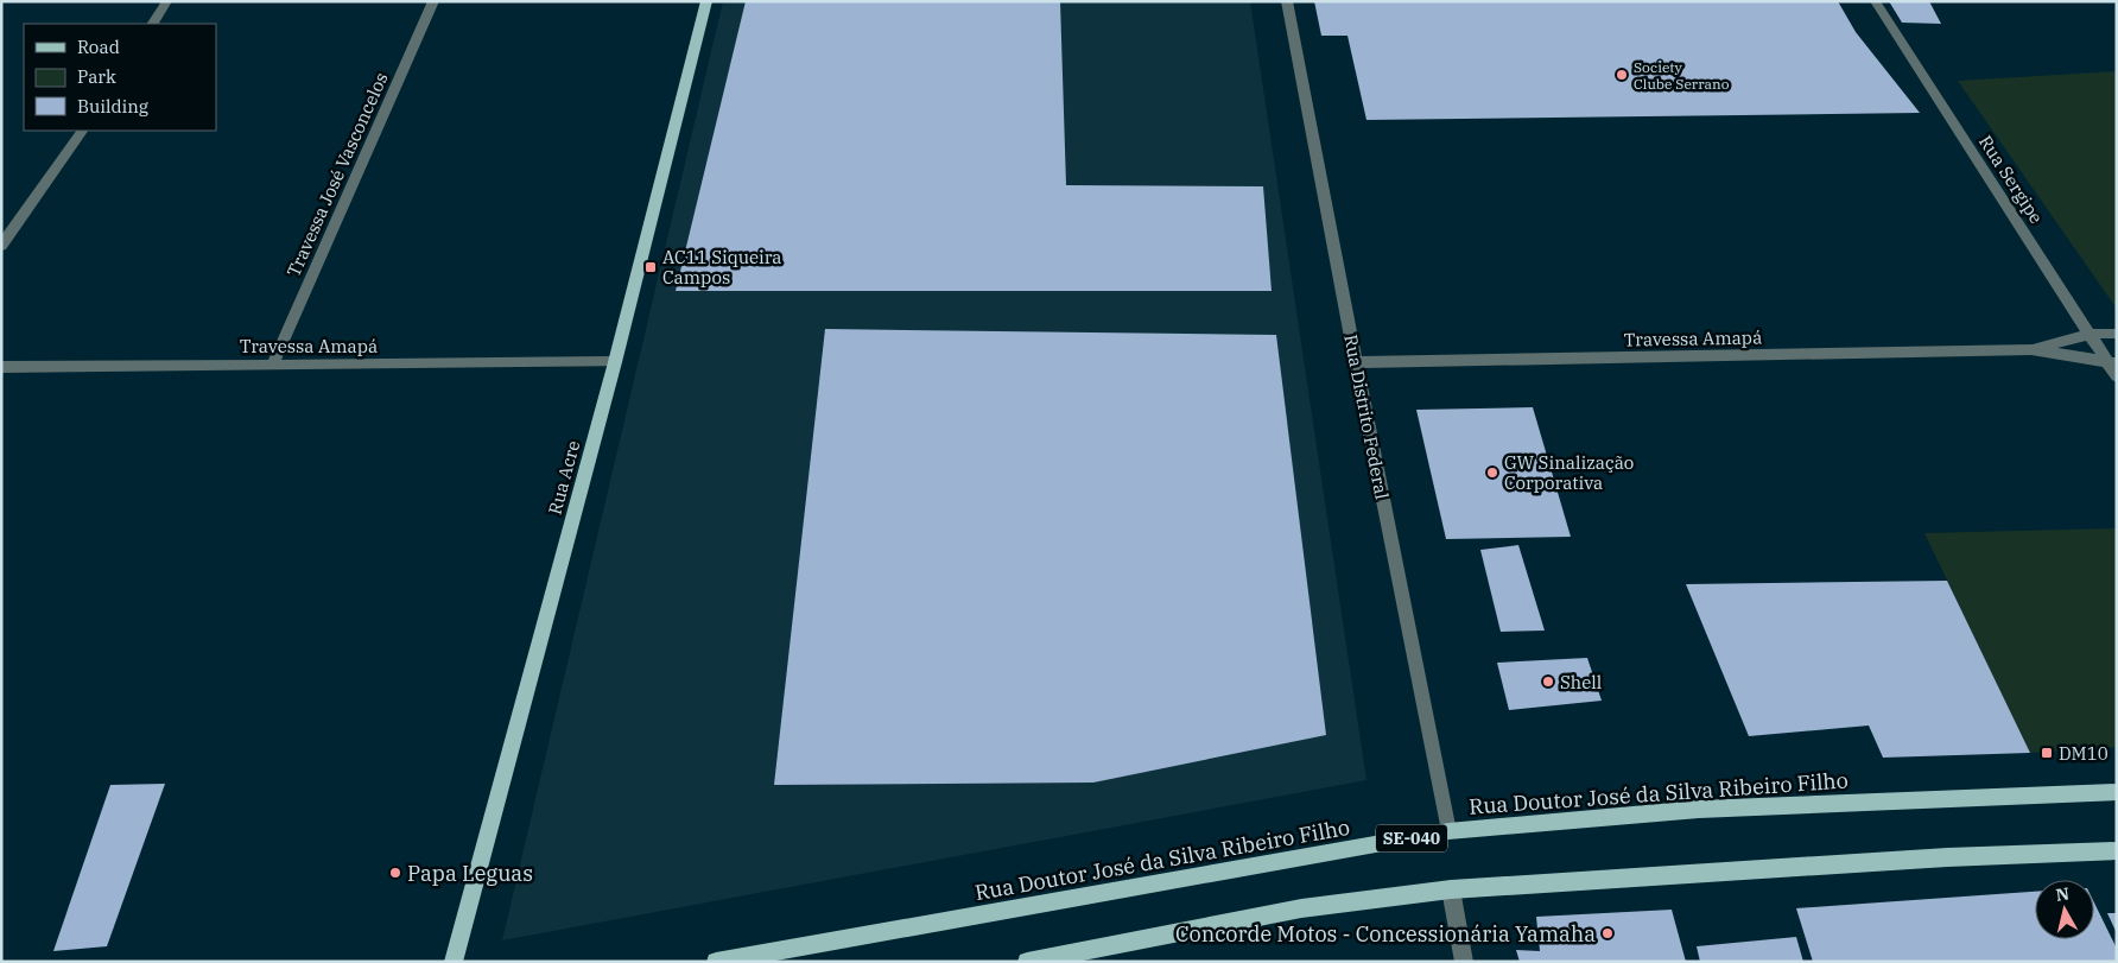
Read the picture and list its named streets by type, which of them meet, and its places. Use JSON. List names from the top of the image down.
{
  "streets": {
    "main road": ["Rua Acre", "Rua Doutor José da Silva Ribeiro Filho", "SE-040"],
    "street": [
      "Travessa José Vasconcelos",
      "Rua Sergipe",
      "Travessa Amapá",
      "Rua Distrito Federal"
    ]
  },
  "crossings": [
    ["Travessa José Vasconcelos", "Travessa Amapá"],
    ["Rua Sergipe", "Travessa Amapá"],
    ["Travessa Amapá", "Rua Distrito Federal"],
    ["Travessa Amapá", "Rua Acre"],
    ["Rua Distrito Federal", "Rua Doutor José da Silva Ribeiro Filho"]
  ],
  "places": {
    "other": [
      "Society Clube Serrano",
      "GW Sinalização Corporativa",
      "Shell",
      "Papa Leguas",
      "Concorde Motos - Concessionária Yamaha"
    ],
    "transit": ["AC11 Siqueira Campos", "DM10"]
  },
  "legend": ["Road", "Park", "Building"],
  "north": "top"
}
